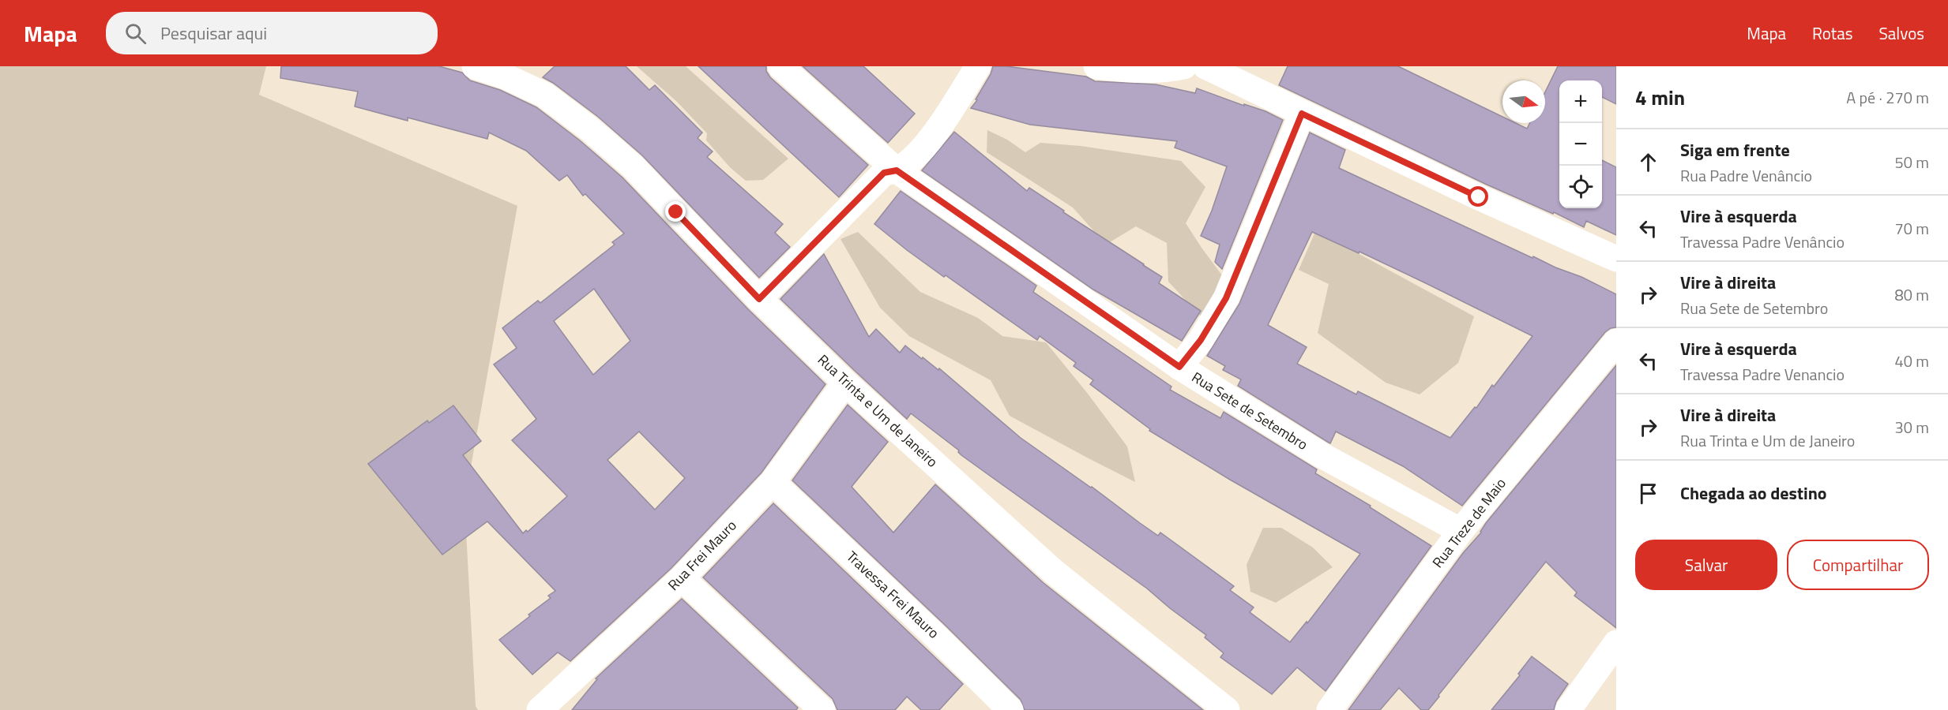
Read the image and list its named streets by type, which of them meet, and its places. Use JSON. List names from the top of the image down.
{
  "streets": {
    "street": [
      "Rua Trinta e Um de Janeiro",
      "Rua Sete de Setembro",
      "Rua Treze de Maio",
      "Rua Frei Mauro",
      "Travessa Frei Mauro"
    ]
  },
  "crossings": [
    ["Rua Trinta e Um de Janeiro", "Rua Frei Mauro"],
    ["Rua Sete de Setembro", "Rua Treze de Maio"],
    ["Rua Frei Mauro", "Travessa Frei Mauro"]
  ],
  "north": "right",
  "page": {
    "header": "Mapa",
    "search": "Pesquisar aqui",
    "nav": ["Mapa", "Rotas", "Salvos"],
    "heading": ["4 min", "A pé · 270 m"],
    "map_buttons": ["+", "−"],
    "list": [
      ["Siga em frente", "Rua Padre Venâncio", "50 m"],
      ["Vire à esquerda", "Travessa Padre Venâncio", "70 m"],
      ["Vire à direita", "Rua Sete de Setembro", "80 m"],
      ["Vire à esquerda", "Travessa Padre Venancio", "40 m"],
      ["Vire à direita", "Rua Trinta e Um de Janeiro", "30 m"],
      "Chegada ao destino"
    ],
    "buttons": ["Salvar", "Compartilhar"]
  }
}
